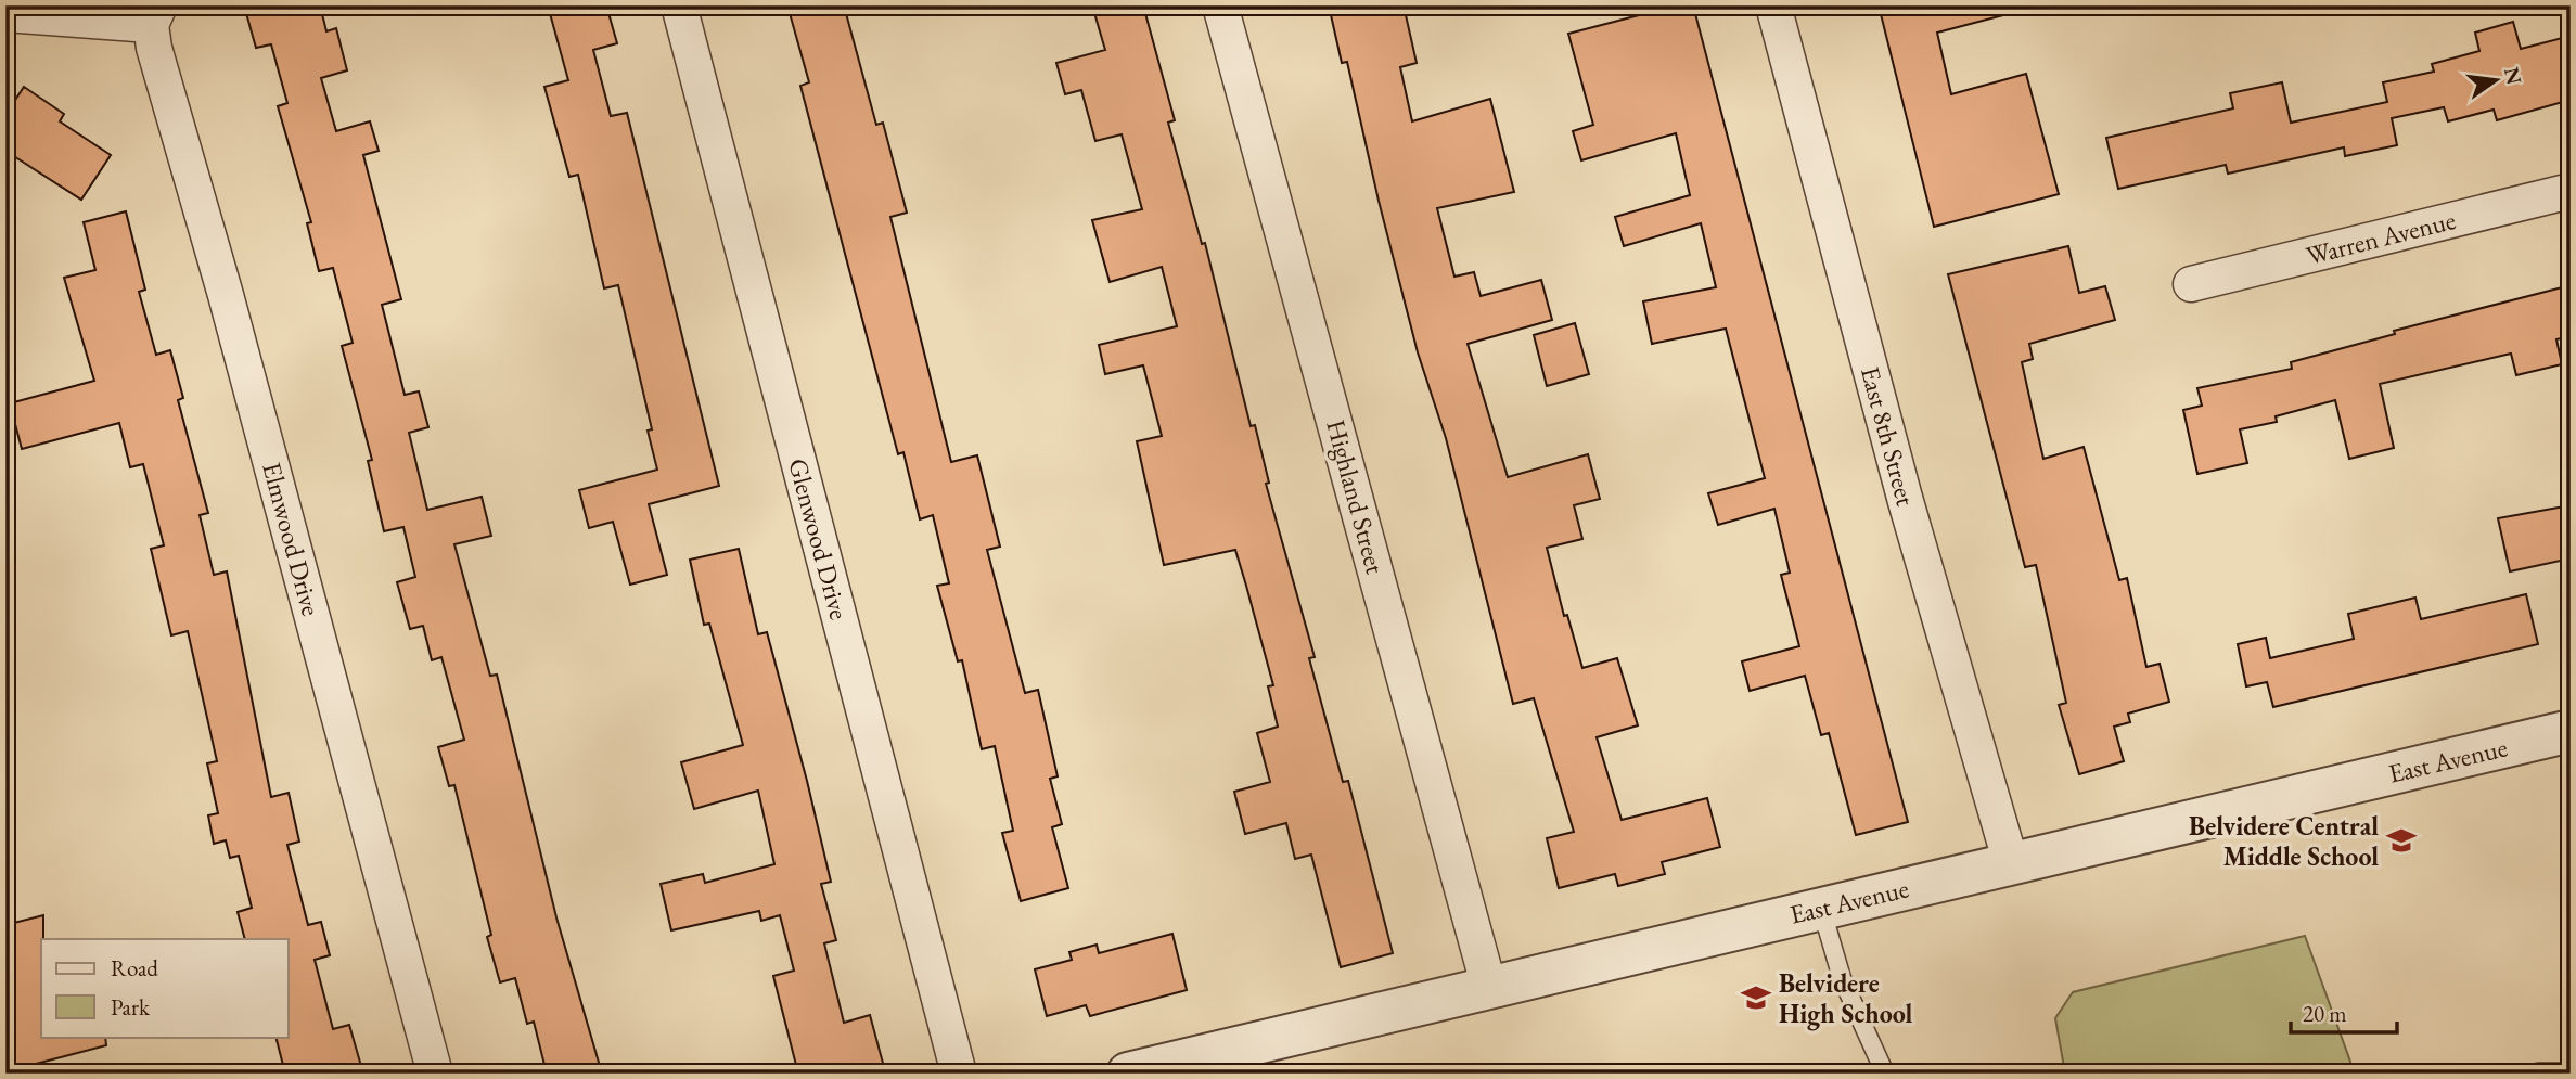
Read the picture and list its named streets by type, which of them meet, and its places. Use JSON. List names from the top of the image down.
{
  "streets": {
    "street": [
      "Warren Avenue",
      "East 8th Street",
      "Highland Street",
      "Elmwood Drive",
      "Glenwood Drive",
      "East Avenue"
    ]
  },
  "crossings": [
    ["East 8th Street", "East Avenue"],
    ["Highland Street", "East Avenue"]
  ],
  "places": {
    "school or university": ["Belvidere Central Middle School", "Belvidere High School"]
  },
  "legend": ["Road", "Park"],
  "scale_bar": "20 m",
  "north": "right"
}
